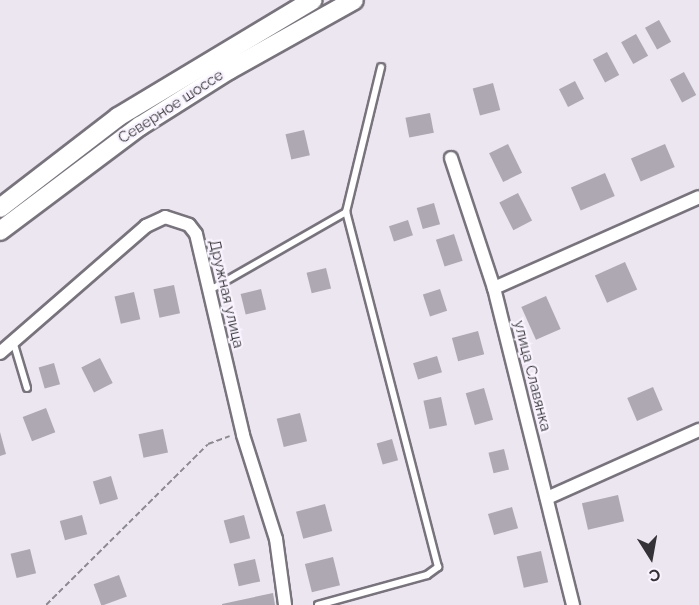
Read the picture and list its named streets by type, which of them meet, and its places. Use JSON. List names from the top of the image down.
{
  "streets": {
    "main road": ["Северное шоссе"],
    "street": ["Дружная улица", "улица Славянка"]
  },
  "north": "bottom"
}
